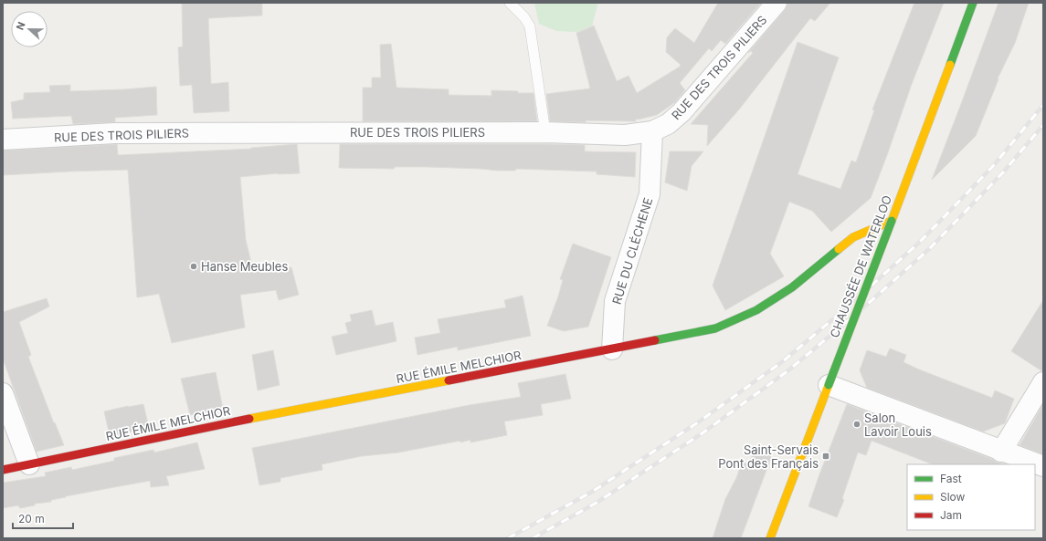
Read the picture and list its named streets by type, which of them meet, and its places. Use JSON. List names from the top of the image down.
{
  "streets": {
    "street": [
      "RUE DES TROIS PILIERS",
      "RUE DU CLÉCHENE",
      "CHAUSSÉE DE WATERLOO",
      "RUE ÉMILE MELCHIOR"
    ]
  },
  "crossings": [
    ["RUE DES TROIS PILIERS", "RUE DU CLÉCHENE"],
    ["RUE DU CLÉCHENE", "RUE ÉMILE MELCHIOR"],
    ["CHAUSSÉE DE WATERLOO", "RUE ÉMILE MELCHIOR"]
  ],
  "places": {
    "other": ["Hanse Meubles", "Salon Lavoir Louis"],
    "transit": ["Saint-Servais Pont des Français"]
  },
  "legend": ["Fast", "Slow", "Jam"],
  "scale_bar": "20 m",
  "north": "left"
}
